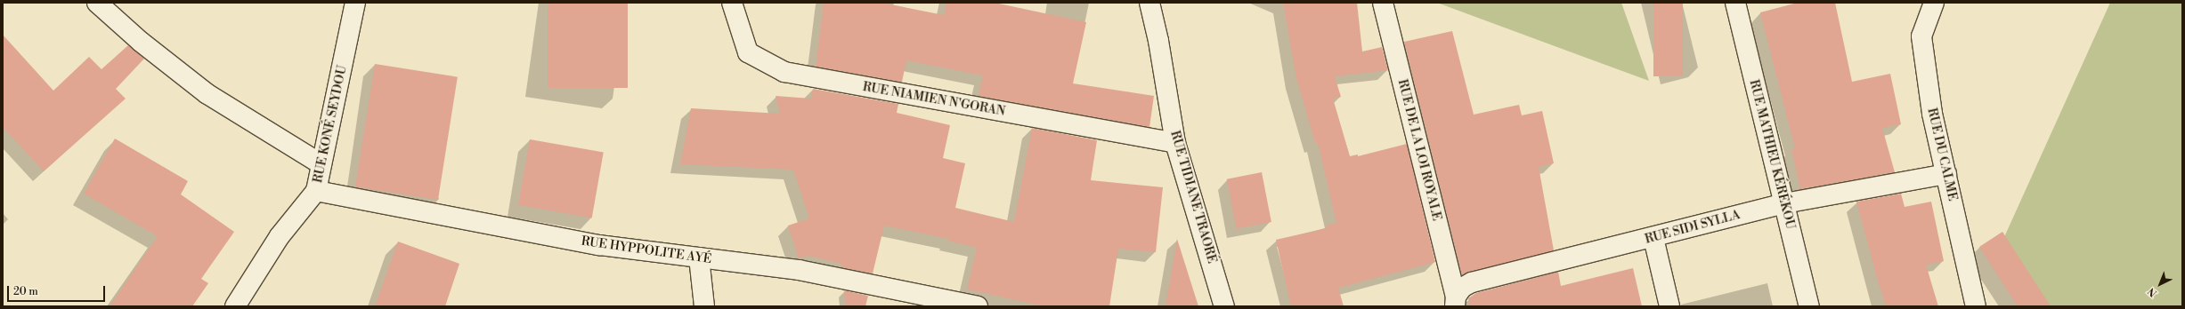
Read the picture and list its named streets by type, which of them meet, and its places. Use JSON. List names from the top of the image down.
{
  "streets": {
    "street": [
      "RUE NIAMIEN N'GORAN",
      "RUE KONÉ SEYDOU",
      "RUE DE LA LOI ROYALE",
      "RUE MATHIEU KÉRÉKOU",
      "RUE DU CALME",
      "RUE TIDIANE TRAORÉ",
      "RUE SIDI SYLLA",
      "RUE HYPPOLITE AYÉ"
    ]
  },
  "crossings": [
    ["RUE NIAMIEN N'GORAN", "RUE TIDIANE TRAORÉ"],
    ["RUE KONÉ SEYDOU", "RUE HYPPOLITE AYÉ"],
    ["RUE DE LA LOI ROYALE", "RUE SIDI SYLLA"],
    ["RUE MATHIEU KÉRÉKOU", "RUE SIDI SYLLA"],
    ["RUE DU CALME", "RUE SIDI SYLLA"]
  ],
  "scale_bar": "20 m",
  "north": "bottom left"
}
